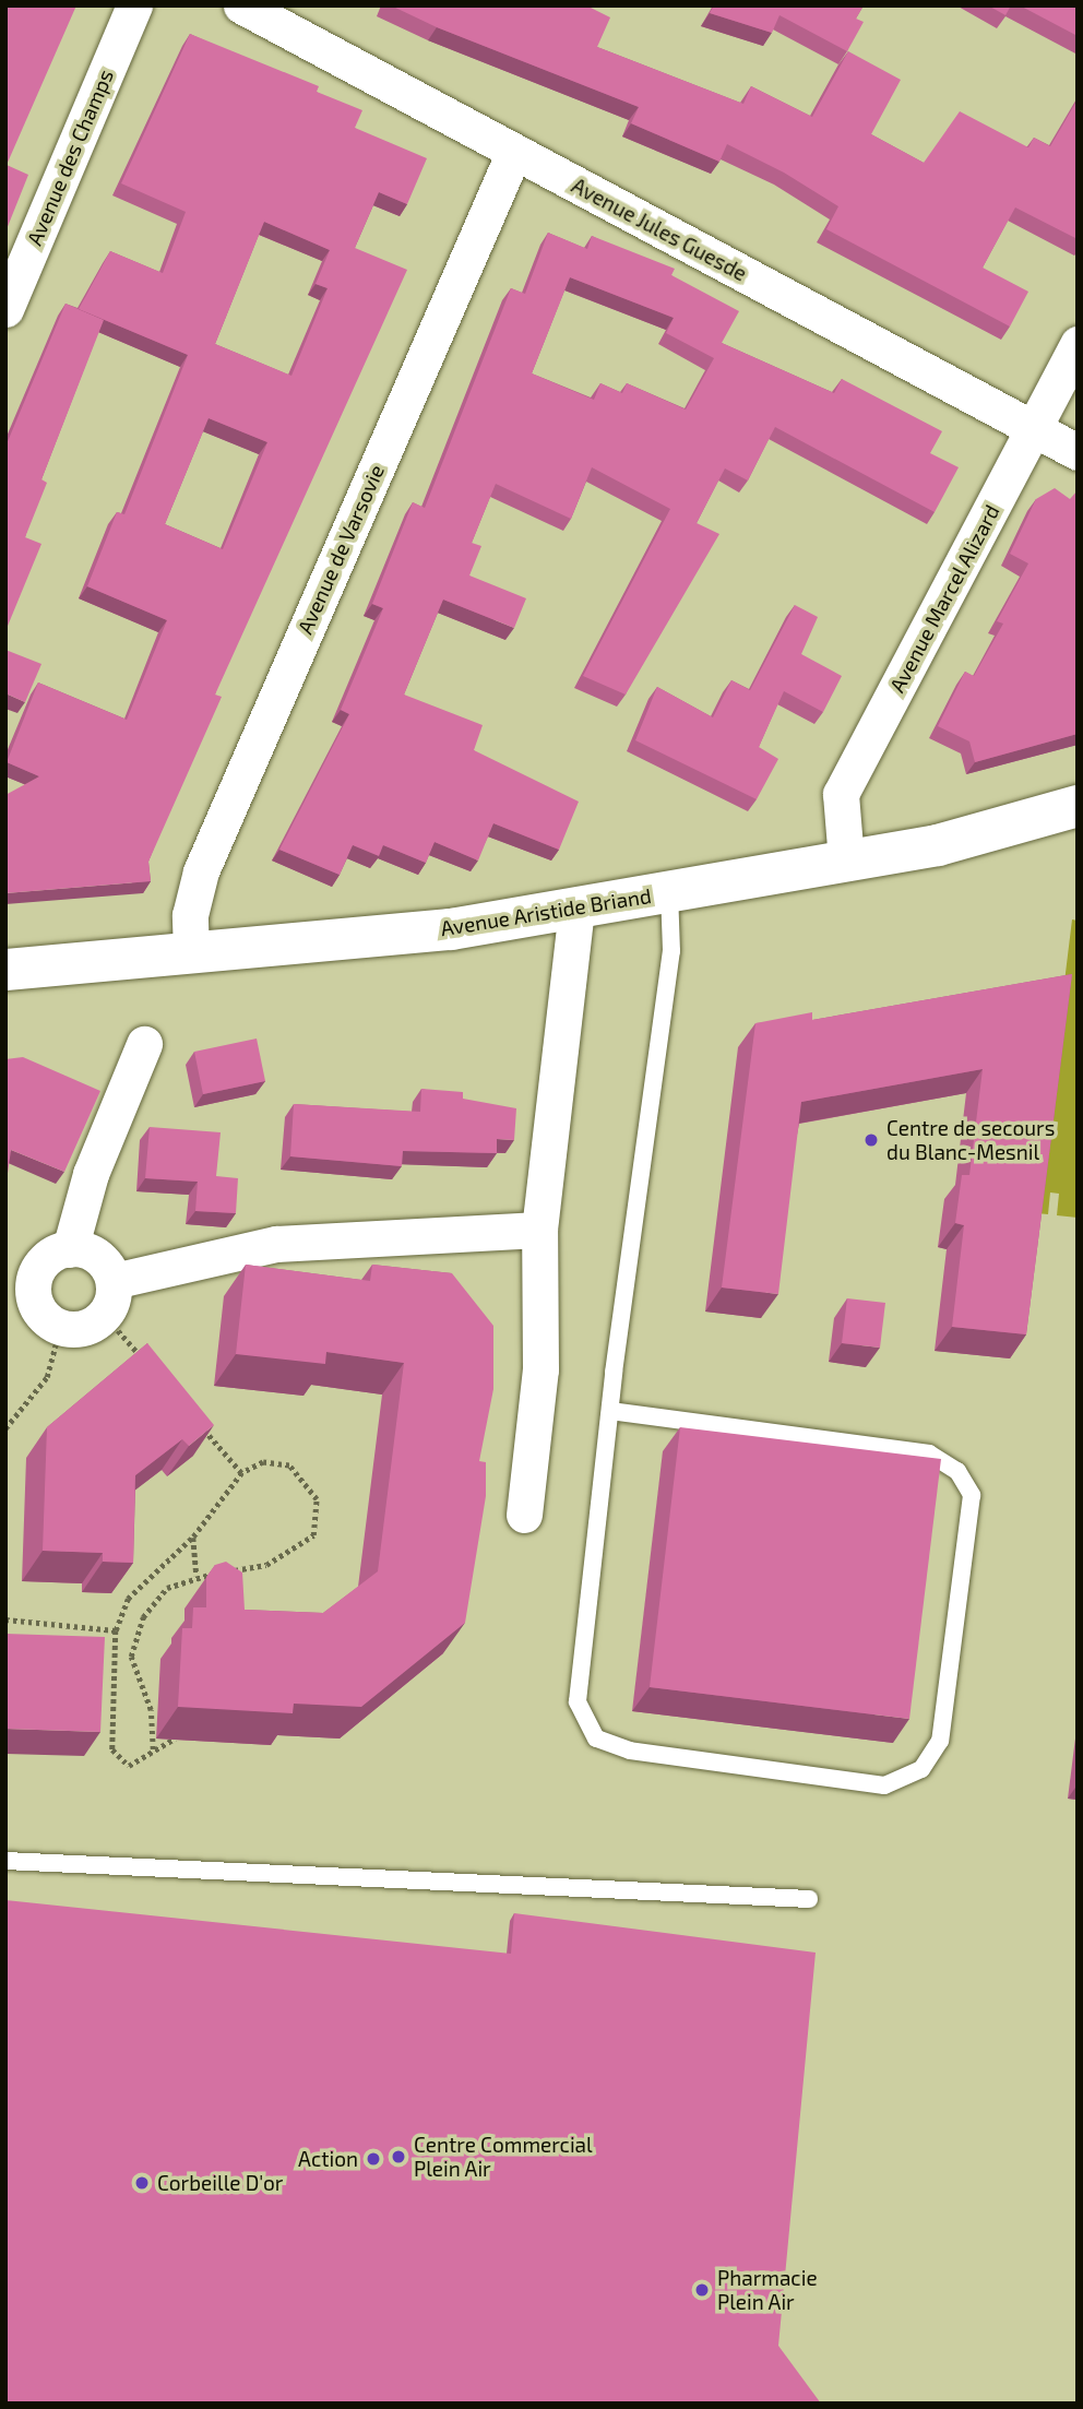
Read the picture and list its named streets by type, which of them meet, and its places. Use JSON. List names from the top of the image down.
{
  "streets": {
    "street": [
      "Avenue des Champs",
      "Avenue Jules Guesde",
      "Avenue de Varsovie",
      "Avenue Marcel Alizard",
      "Avenue Aristide Briand"
    ]
  },
  "crossings": [
    ["Avenue Jules Guesde", "Avenue de Varsovie"],
    ["Avenue Jules Guesde", "Avenue Marcel Alizard"],
    ["Avenue de Varsovie", "Avenue Aristide Briand"],
    ["Avenue Marcel Alizard", "Avenue Aristide Briand"]
  ],
  "places": [
    "Centre de secours du Blanc-Mesnil",
    "Centre Commercial Plein Air",
    "Action",
    "Corbeille D'or",
    "Pharmacie Plein Air"
  ]
}
